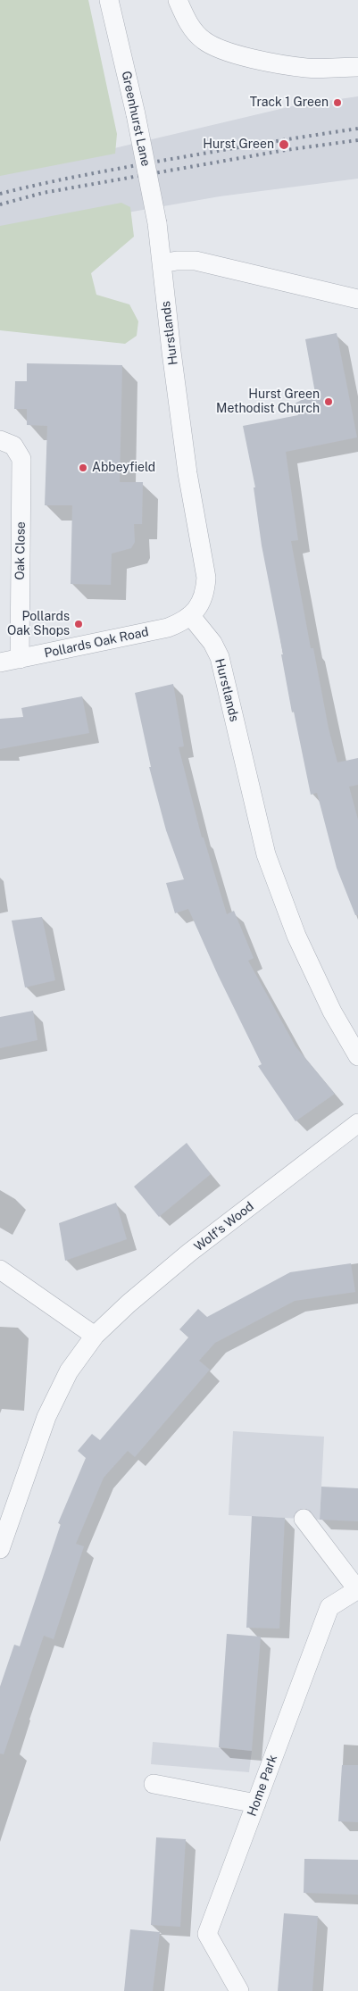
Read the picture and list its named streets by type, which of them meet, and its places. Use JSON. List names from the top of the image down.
{
  "streets": {
    "street": [
      "Greenhurst Lane",
      "Hurstlands",
      "Oak Close",
      "Pollards Oak Road",
      "Wolf's Wood",
      "Home Park"
    ]
  },
  "crossings": [
    ["Greenhurst Lane", "Hurstlands"],
    ["Hurstlands", "Pollards Oak Road"],
    ["Oak Close", "Pollards Oak Road"]
  ],
  "places": [
    "Track 1 Green",
    "Hurst Green",
    "Hurst Green Methodist Church",
    "Abbeyfield",
    "Pollards Oak Shops"
  ]
}
